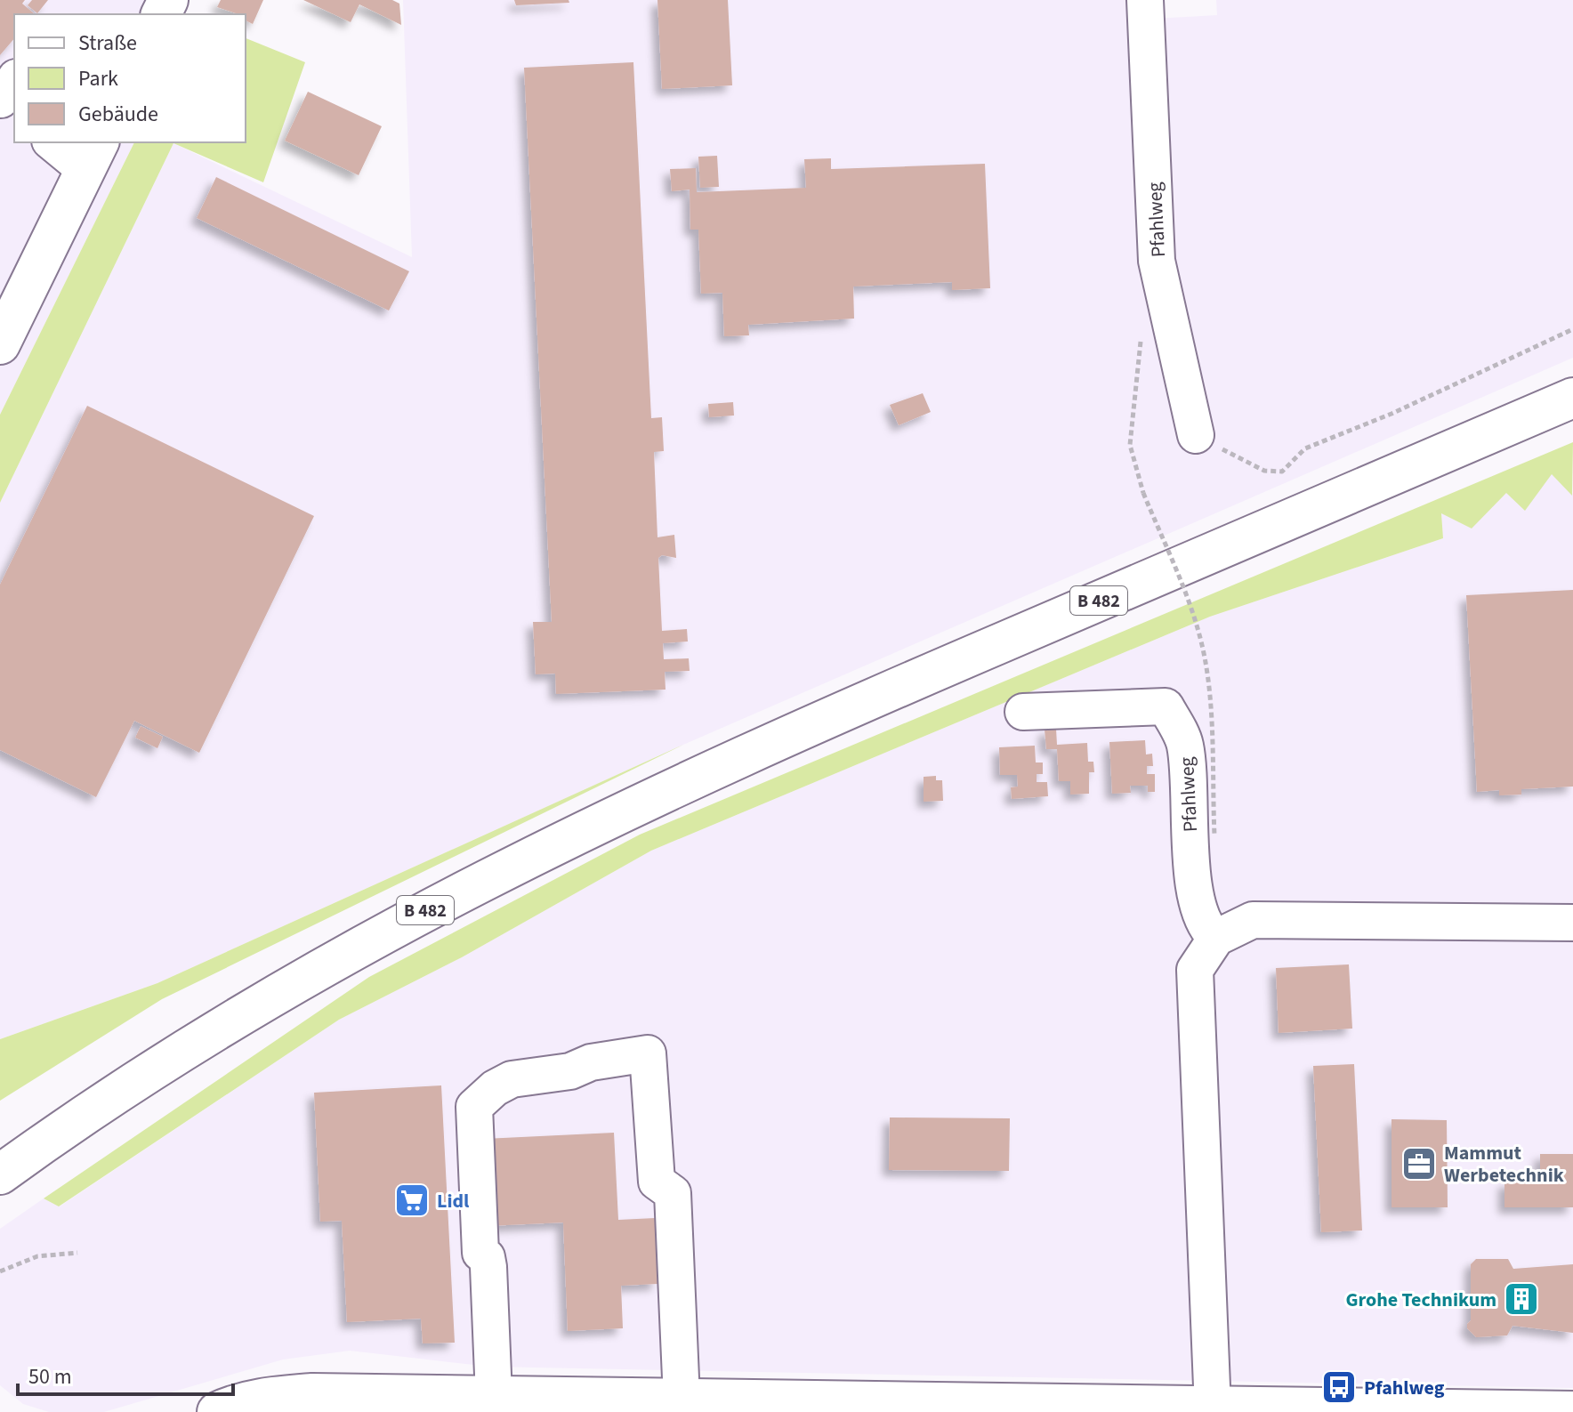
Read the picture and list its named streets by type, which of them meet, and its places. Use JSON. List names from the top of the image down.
{
  "streets": {
    "main road": ["B 482"],
    "street": ["Pfahlweg"]
  },
  "places": {
    "office": ["Mammut Werbetechnik"],
    "supermarket": ["Lidl"],
    "building": ["Grohe Technikum"],
    "bus stop": ["Pfahlweg"]
  },
  "legend": ["Straße", "Park", "Gebäude"],
  "scale_bar": "50 m"
}
